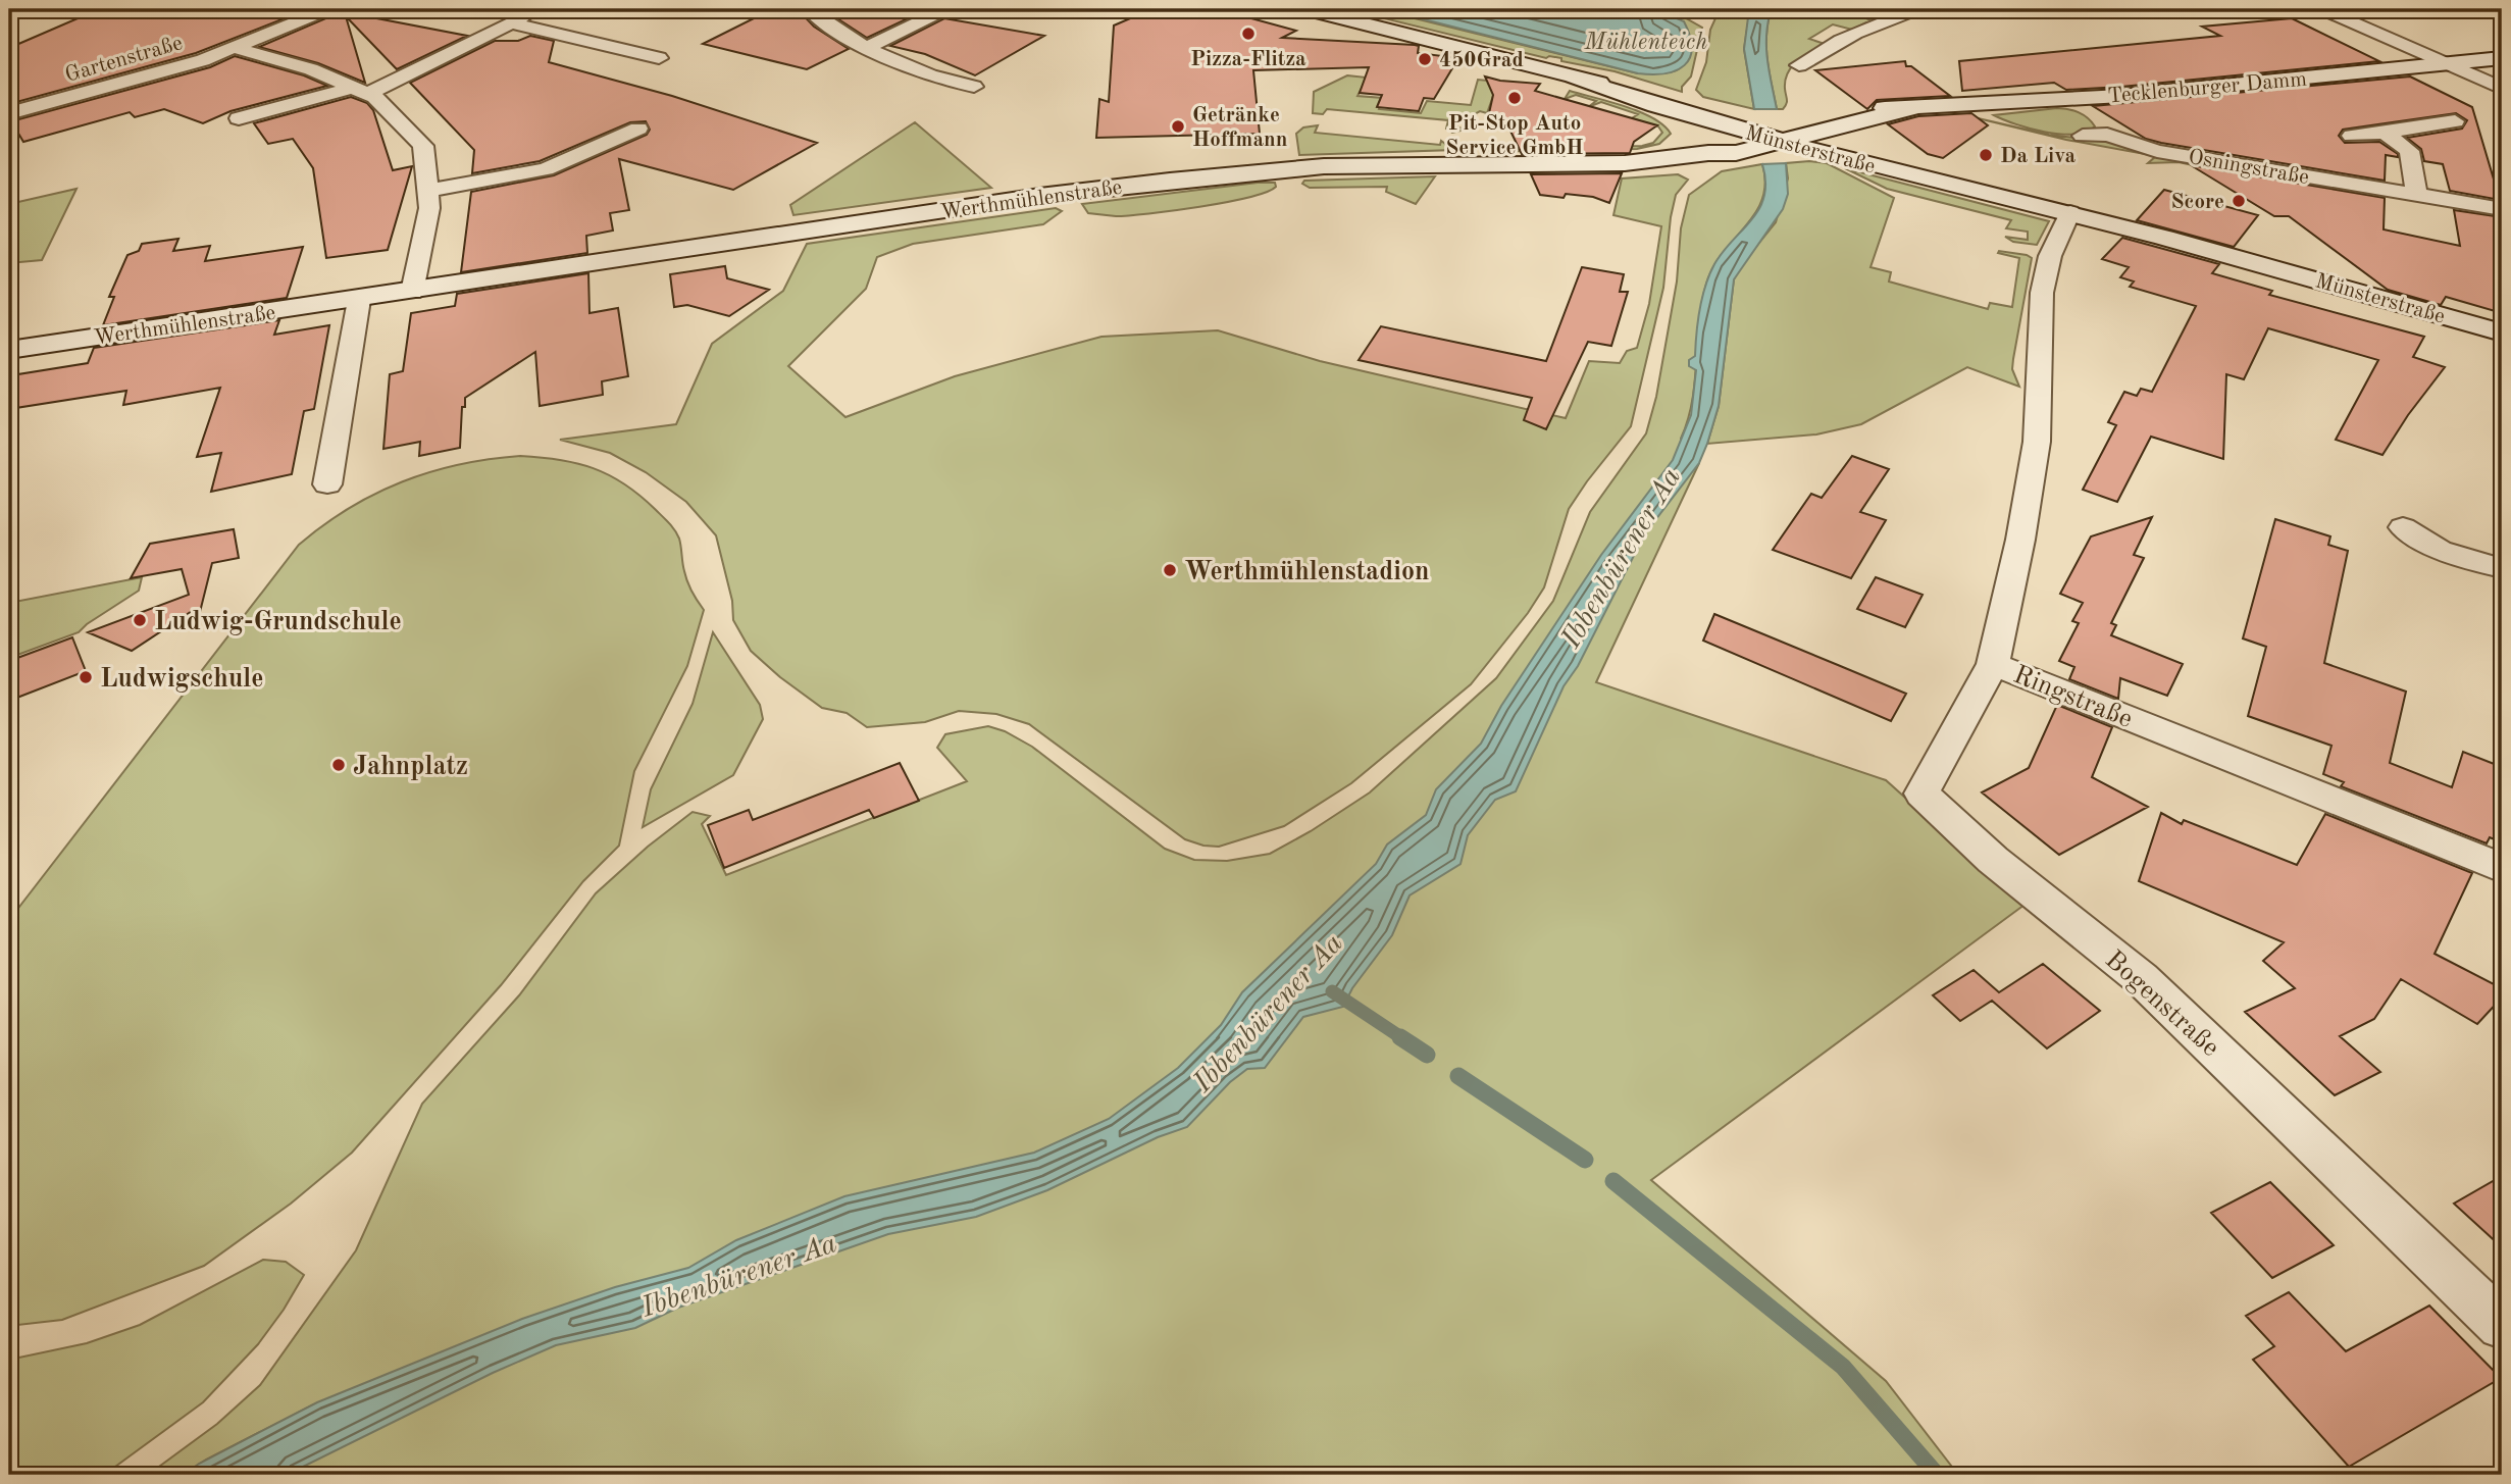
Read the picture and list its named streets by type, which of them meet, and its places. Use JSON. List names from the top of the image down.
{
  "streets": {
    "main road": ["Tecklenburger Damm", "Münsterstraße", "Werthmühlenstraße"],
    "street": [
      "Gartenstraße",
      "Osningstraße",
      "Ringstraße",
      "Bogenstraße"
    ]
  },
  "crossings": [
    ["Tecklenburger Damm", "Münsterstraße"],
    ["Tecklenburger Damm", "Werthmühlenstraße"],
    ["Münsterstraße", "Werthmühlenstraße"],
    ["Münsterstraße", "Ringstraße"],
    ["Ringstraße", "Bogenstraße"]
  ],
  "water": ["Mühlenteich", "Ibbenbürener Aa"],
  "places": [
    "Pizza-Flitza",
    "450Grad",
    "Pit-Stop Auto Service GmbH",
    "Getränke Hoffmann",
    "Da Liva",
    "Score",
    "Werthmühlenstadion",
    "Ludwig-Grundschule",
    "Ludwigschule",
    "Jahnplatz"
  ]
}
